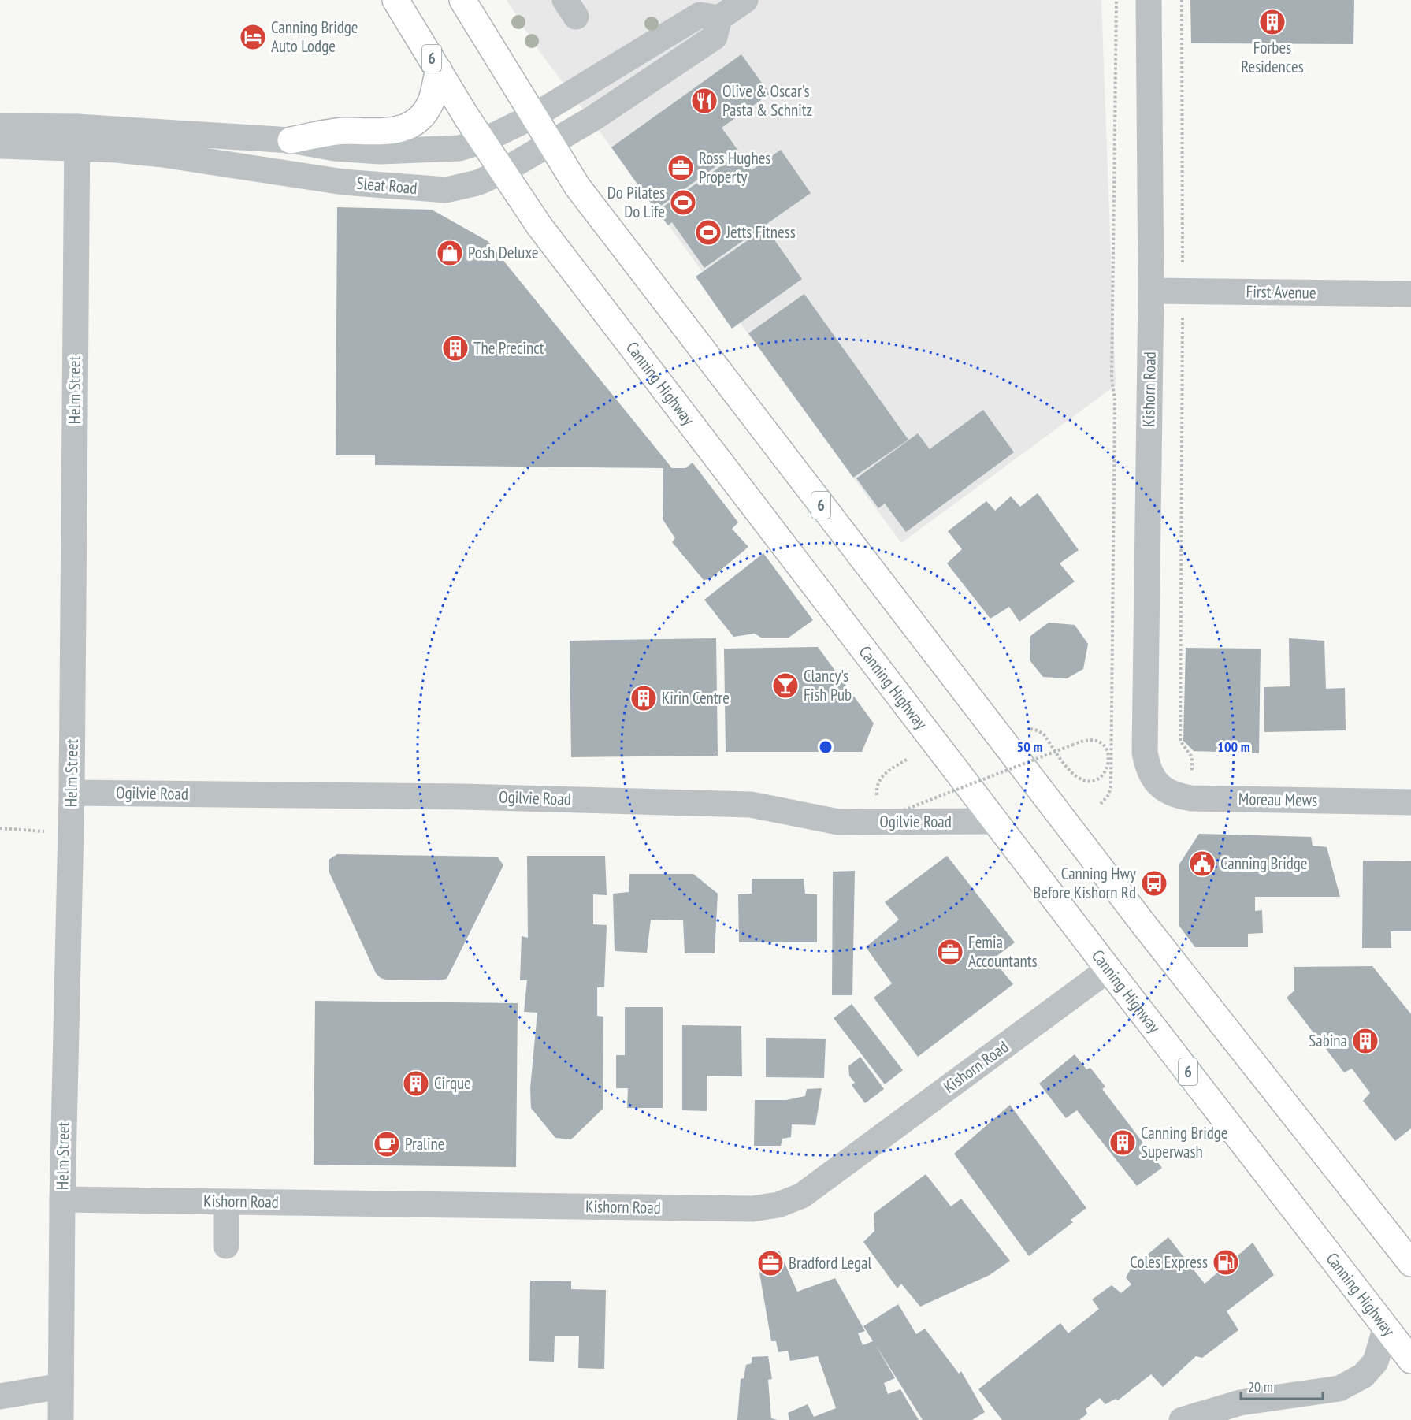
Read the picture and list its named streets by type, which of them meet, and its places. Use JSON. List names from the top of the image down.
{
  "streets": {
    "highway": ["6", "Canning Highway"],
    "street": [
      "Sleat Road",
      "First Avenue",
      "Kishorn Road",
      "Helm Street",
      "Ogilvie Road",
      "Moreau Mews"
    ]
  },
  "crossings": [
    ["6", "Sleat Road"],
    ["Sleat Road", "Canning Highway"],
    ["Sleat Road", "Helm Street"],
    ["First Avenue", "Kishorn Road"],
    ["Canning Highway", "Kishorn Road"],
    ["Canning Highway", "Ogilvie Road"],
    ["Kishorn Road", "Helm Street"],
    ["Kishorn Road", "Moreau Mews"],
    ["Helm Street", "Ogilvie Road"]
  ],
  "places": {
    "building": [
      "Forbes Residences",
      "The Precinct",
      "Kirin Centre",
      "Sabina",
      "Cirque",
      "Canning Bridge Superwash"
    ],
    "hotel": ["Canning Bridge Auto Lodge"],
    "restaurant": ["Olive & Oscar's Pasta & Schnitz"],
    "office": ["Ross Hughes Property", "Femia Accountants", "Bradford Legal"],
    "sports": ["Do Pilates Do Life", "Jetts Fitness"],
    "shop": ["Posh Deluxe"],
    "bar": ["Clancy's Fish Pub"],
    "public building": ["Canning Bridge"],
    "bus stop": ["Canning Hwy Before Kishorn Rd"],
    "cafe": ["Praline"],
    "fuel station": ["Coles Express"]
  },
  "scale_bar": "20 m",
  "rings": ["50 m", "100 m"]
}
